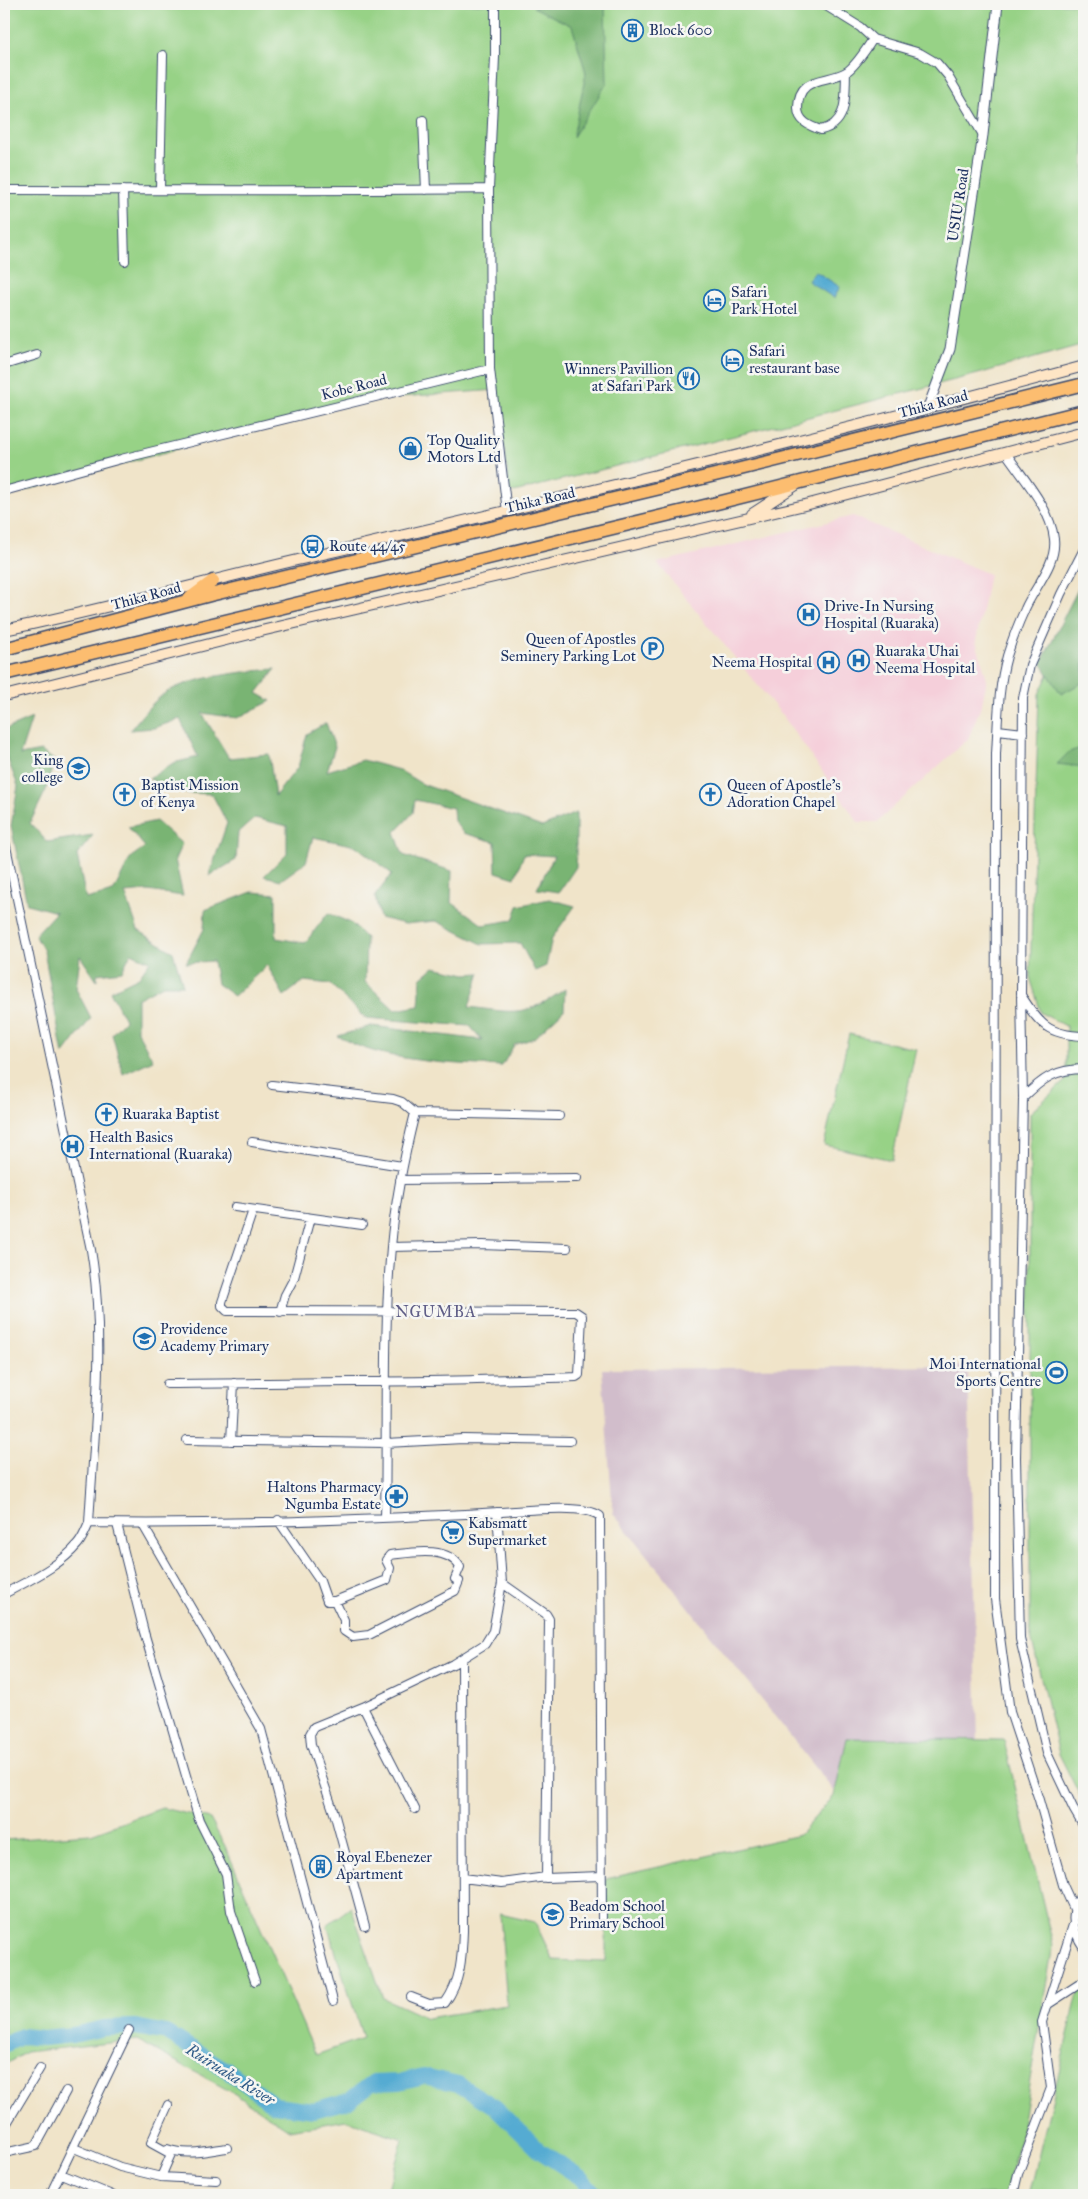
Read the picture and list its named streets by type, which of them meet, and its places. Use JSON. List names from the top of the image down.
{
  "streets": {
    "highway": ["Thika Road"],
    "street": ["USIU Road", "Kobe Road"]
  },
  "crossings": [
    ["USIU Road", "Thika Road"]
  ],
  "districts": ["NGUMBA"],
  "water": ["Ruiruaka River"],
  "places": {
    "building": ["Block 600", "Royal Ebenezer Apartment"],
    "hotel": ["Safari Park Hotel", "Safari restaurant base"],
    "restaurant": ["Winners Pavillion at Safari Park"],
    "shop": ["Top Quality Motors Ltd"],
    "bus stop": ["Route 44/45"],
    "hospital": [
      "Drive-In Nursing Hospital (Ruaraka)",
      "Ruaraka Uhai Neema Hospital",
      "Neema Hospital",
      "Health Basics International (Ruaraka)"
    ],
    "parking": ["Queen of Apostles Seminery Parking Lot"],
    "school or university": ["King college", "Providence Academy Primary", "Beadom School Primary School"],
    "church": ["Baptist Mission of Kenya", "Queen of Apostle's Adoration Chapel", "Ruaraka Baptist"],
    "sports": ["Moi International Sports Centre"],
    "pharmacy": ["Haltons Pharmacy Ngumba Estate"],
    "supermarket": ["Kabsmatt Supermarket"]
  }
}
